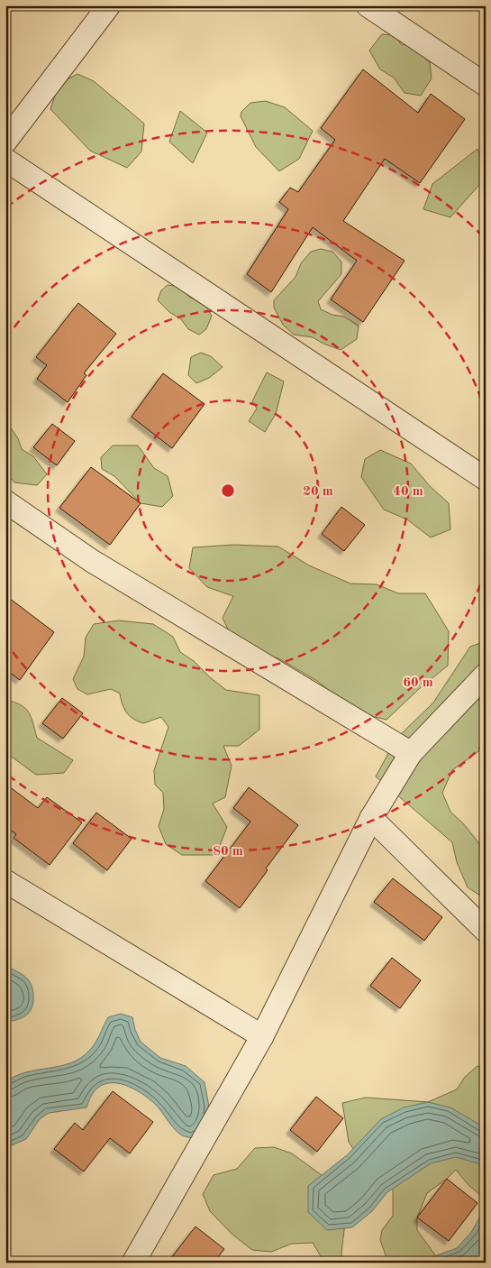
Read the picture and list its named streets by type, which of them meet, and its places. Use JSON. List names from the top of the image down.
{
  "rings": [
    "20 m",
    "40 m",
    "60 m",
    "80 m"
  ]
}
